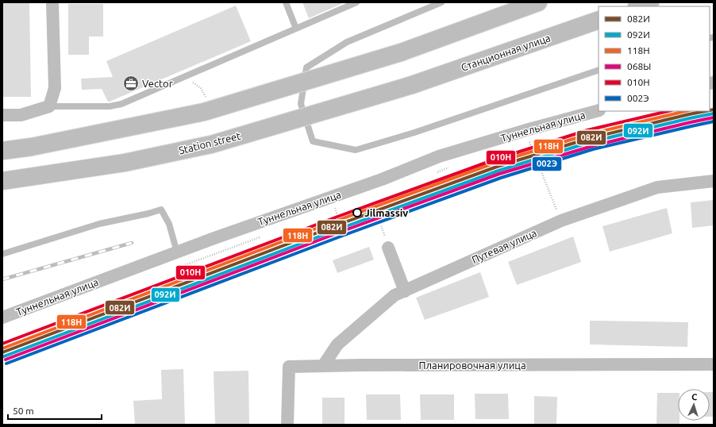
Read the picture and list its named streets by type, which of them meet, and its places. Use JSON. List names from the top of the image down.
{
  "streets": {
    "main road": ["Station street"],
    "street": ["Туннельная улица", "Путевая улица", "Планировочная улица"]
  },
  "crossings": [
    ["Путевая улица", "Планировочная улица"]
  ],
  "places": {
    "office": ["Vector"],
    "other": ["Jilmassiv"]
  },
  "lines": [
    "transit line 082И",
    "transit line 118Н",
    "transit line 010Н",
    "transit line 092И",
    "transit line 068Ы",
    "transit line 002Э"
  ],
  "legend": [
    "082И",
    "092И",
    "118Н",
    "068Ы",
    "010Н",
    "002Э"
  ],
  "scale_bar": "50 m",
  "north": "top"
}
